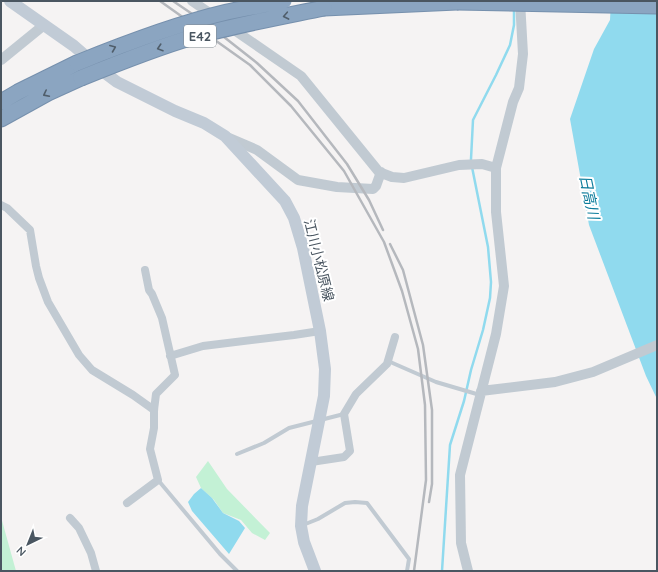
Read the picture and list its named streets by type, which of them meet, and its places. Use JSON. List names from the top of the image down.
{
  "streets": {
    "highway": ["E42"],
    "main road": ["江川小松原線"]
  },
  "water": ["日高川"],
  "north": "bottom left"
}
